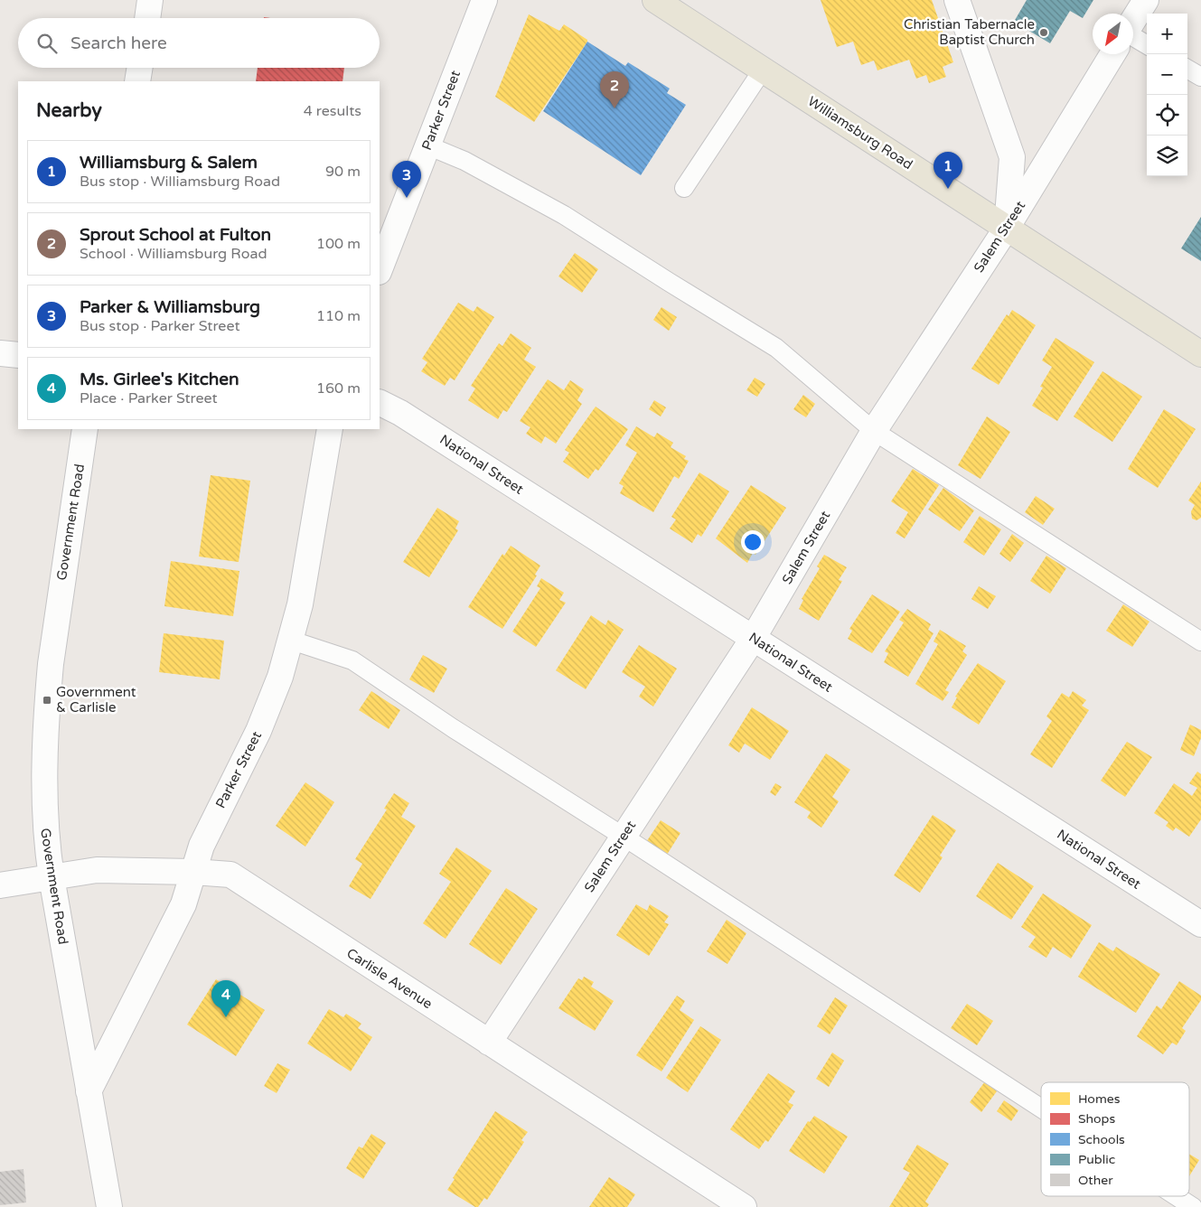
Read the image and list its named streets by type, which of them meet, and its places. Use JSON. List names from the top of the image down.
{
  "streets": {
    "main road": ["Williamsburg Road"],
    "street": [
      "Parker Street",
      "Salem Street",
      "National Street",
      "Government Road",
      "Carlisle Avenue"
    ]
  },
  "crossings": [
    ["Parker Street", "Government Road"],
    ["Parker Street", "Carlisle Avenue"],
    ["Williamsburg Road", "Salem Street"],
    ["Salem Street", "National Street"],
    ["Salem Street", "Carlisle Avenue"],
    ["Government Road", "Carlisle Avenue"]
  ],
  "places": {
    "other": ["Christian Tabernacle Baptist Church"],
    "transit": ["Government & Carlisle"]
  },
  "legend": [
    "Homes",
    "Shops",
    "Schools",
    "Public",
    "Other"
  ],
  "north": "bottom left",
  "page": {
    "map_buttons": ["+", "−"],
    "search": "Search here",
    "pins": [
      "2",
      "1",
      "3",
      "4"
    ],
    "heading": ["Nearby", "4 results"],
    "list": [
      {
        "mark": "1",
        "name": "Williamsburg & Salem",
        "note": "Bus stop · Williamsburg Road",
        "value": "90 m"
      },
      {
        "mark": "2",
        "name": "Sprout School at Fulton",
        "note": "School · Williamsburg Road",
        "value": "100 m"
      },
      {
        "mark": "3",
        "name": "Parker & Williamsburg",
        "note": "Bus stop · Parker Street",
        "value": "110 m"
      },
      {
        "mark": "4",
        "name": "Ms. Girlee's Kitchen",
        "note": "Place · Parker Street",
        "value": "160 m"
      }
    ]
  }
}
